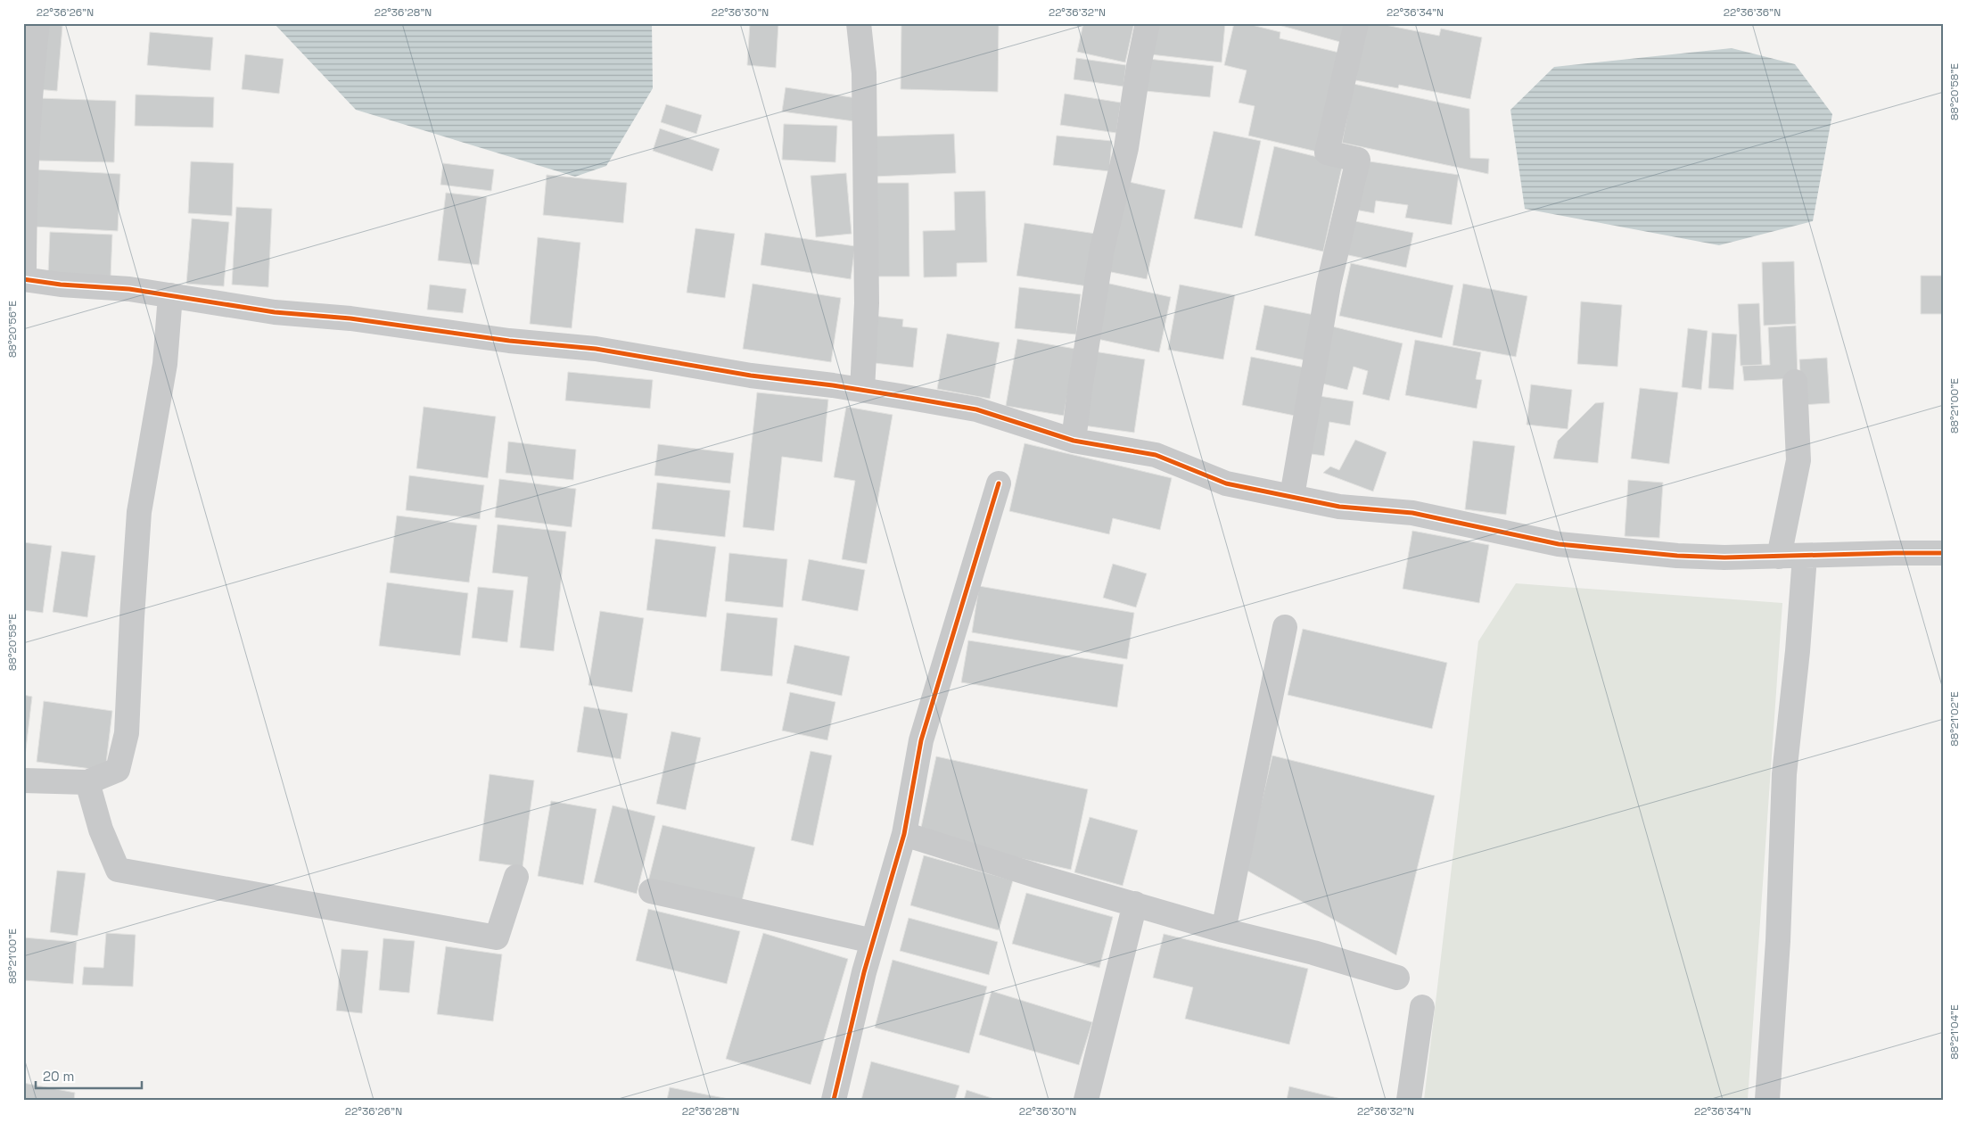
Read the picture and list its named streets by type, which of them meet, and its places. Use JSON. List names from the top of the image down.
{
  "scale_bar": "20 m",
  "coordinates": [
    "22°36'26\"N",
    "22°36'28\"N",
    "22°36'30\"N",
    "22°36'32\"N",
    "22°36'34\"N",
    "22°36'36\"N",
    "88°20'58\"E",
    "88°20'56\"E",
    "88°21'00\"E",
    "88°21'02\"E",
    "88°21'04\"E"
  ]
}
